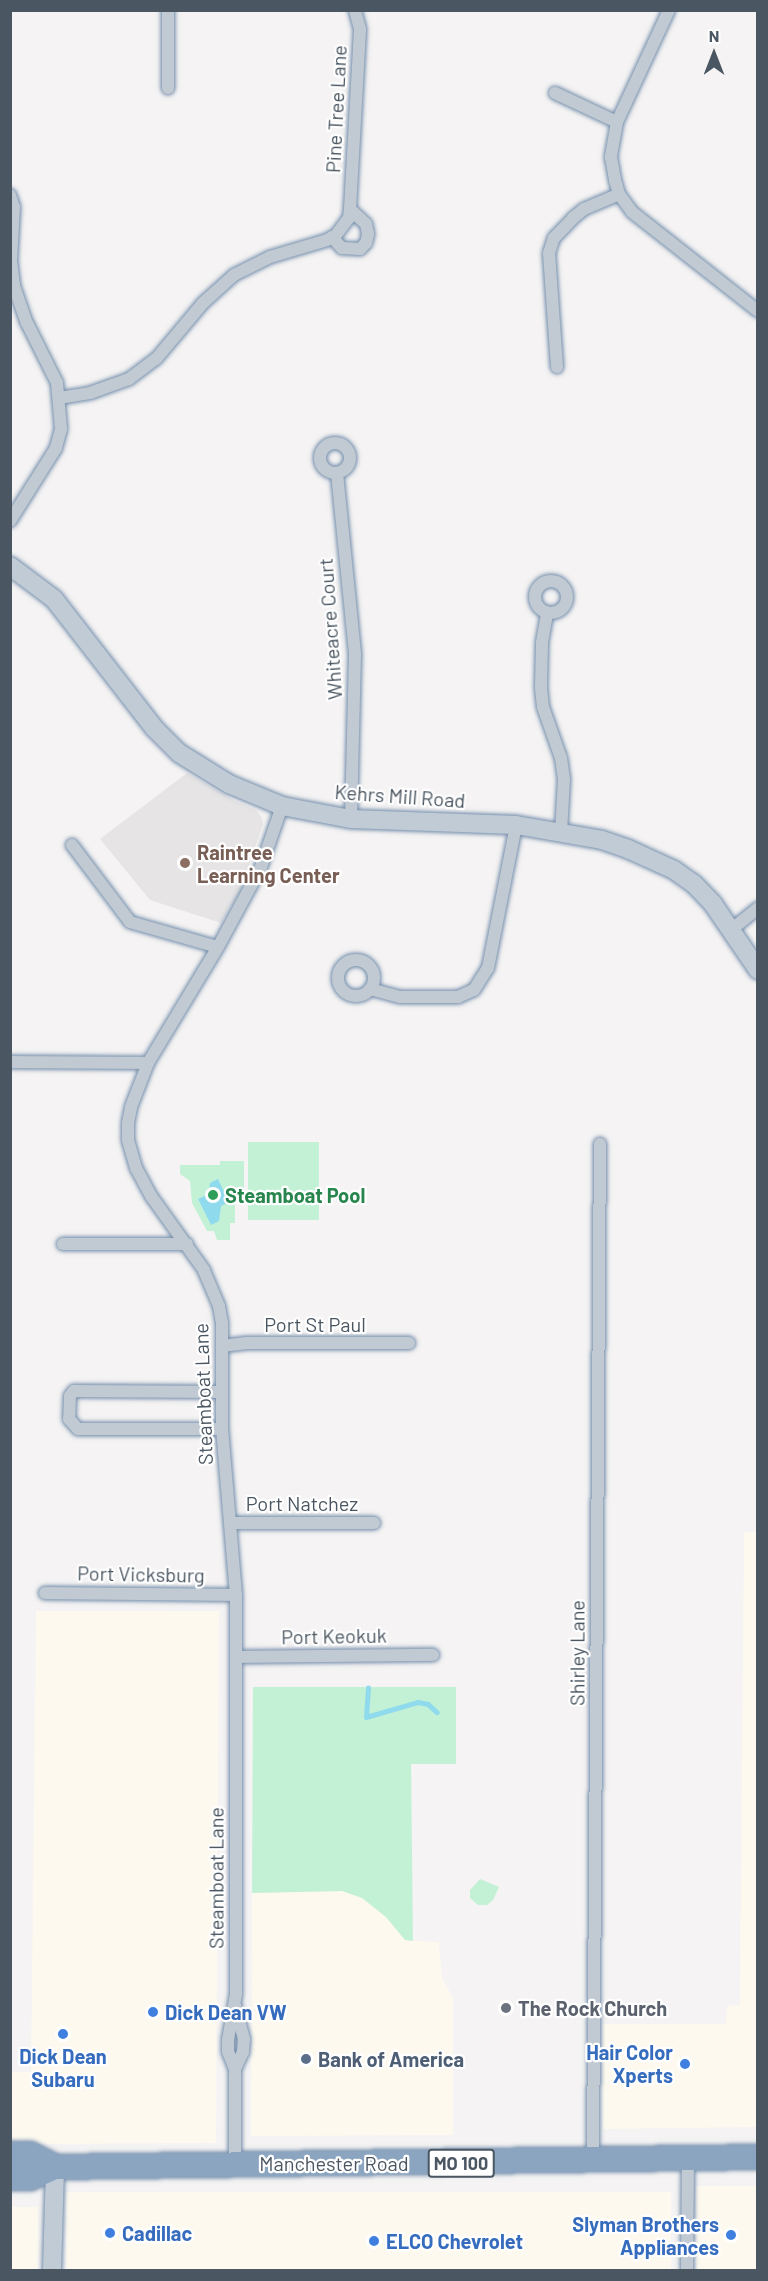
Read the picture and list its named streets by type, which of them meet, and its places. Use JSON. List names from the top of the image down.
{
  "streets": {
    "highway": ["Manchester Road", "MO 100"],
    "street": [
      "Pine Tree Lane",
      "Whiteacre Court",
      "Kehrs Mill Road",
      "Port St Paul",
      "Steamboat Lane",
      "Port Natchez",
      "Port Vicksburg",
      "Port Keokuk",
      "Shirley Lane"
    ]
  },
  "crossings": [
    ["Whiteacre Court", "Kehrs Mill Road"],
    ["Kehrs Mill Road", "Steamboat Lane"],
    ["Port St Paul", "Steamboat Lane"],
    ["Steamboat Lane", "Port Natchez"],
    ["Steamboat Lane", "Port Vicksburg"],
    ["Steamboat Lane", "Port Keokuk"],
    ["Steamboat Lane", "Manchester Road"],
    ["Shirley Lane", "Manchester Road"]
  ],
  "places": [
    "Raintree Learning Center",
    "Steamboat Pool",
    "The Rock Church",
    "Dick Dean VW",
    "Dick Dean Subaru",
    "Bank of America",
    "Hair Color Xperts",
    "Cadillac",
    "Slyman Brothers Appliances",
    "ELCO Chevrolet"
  ],
  "north": "top"
}
